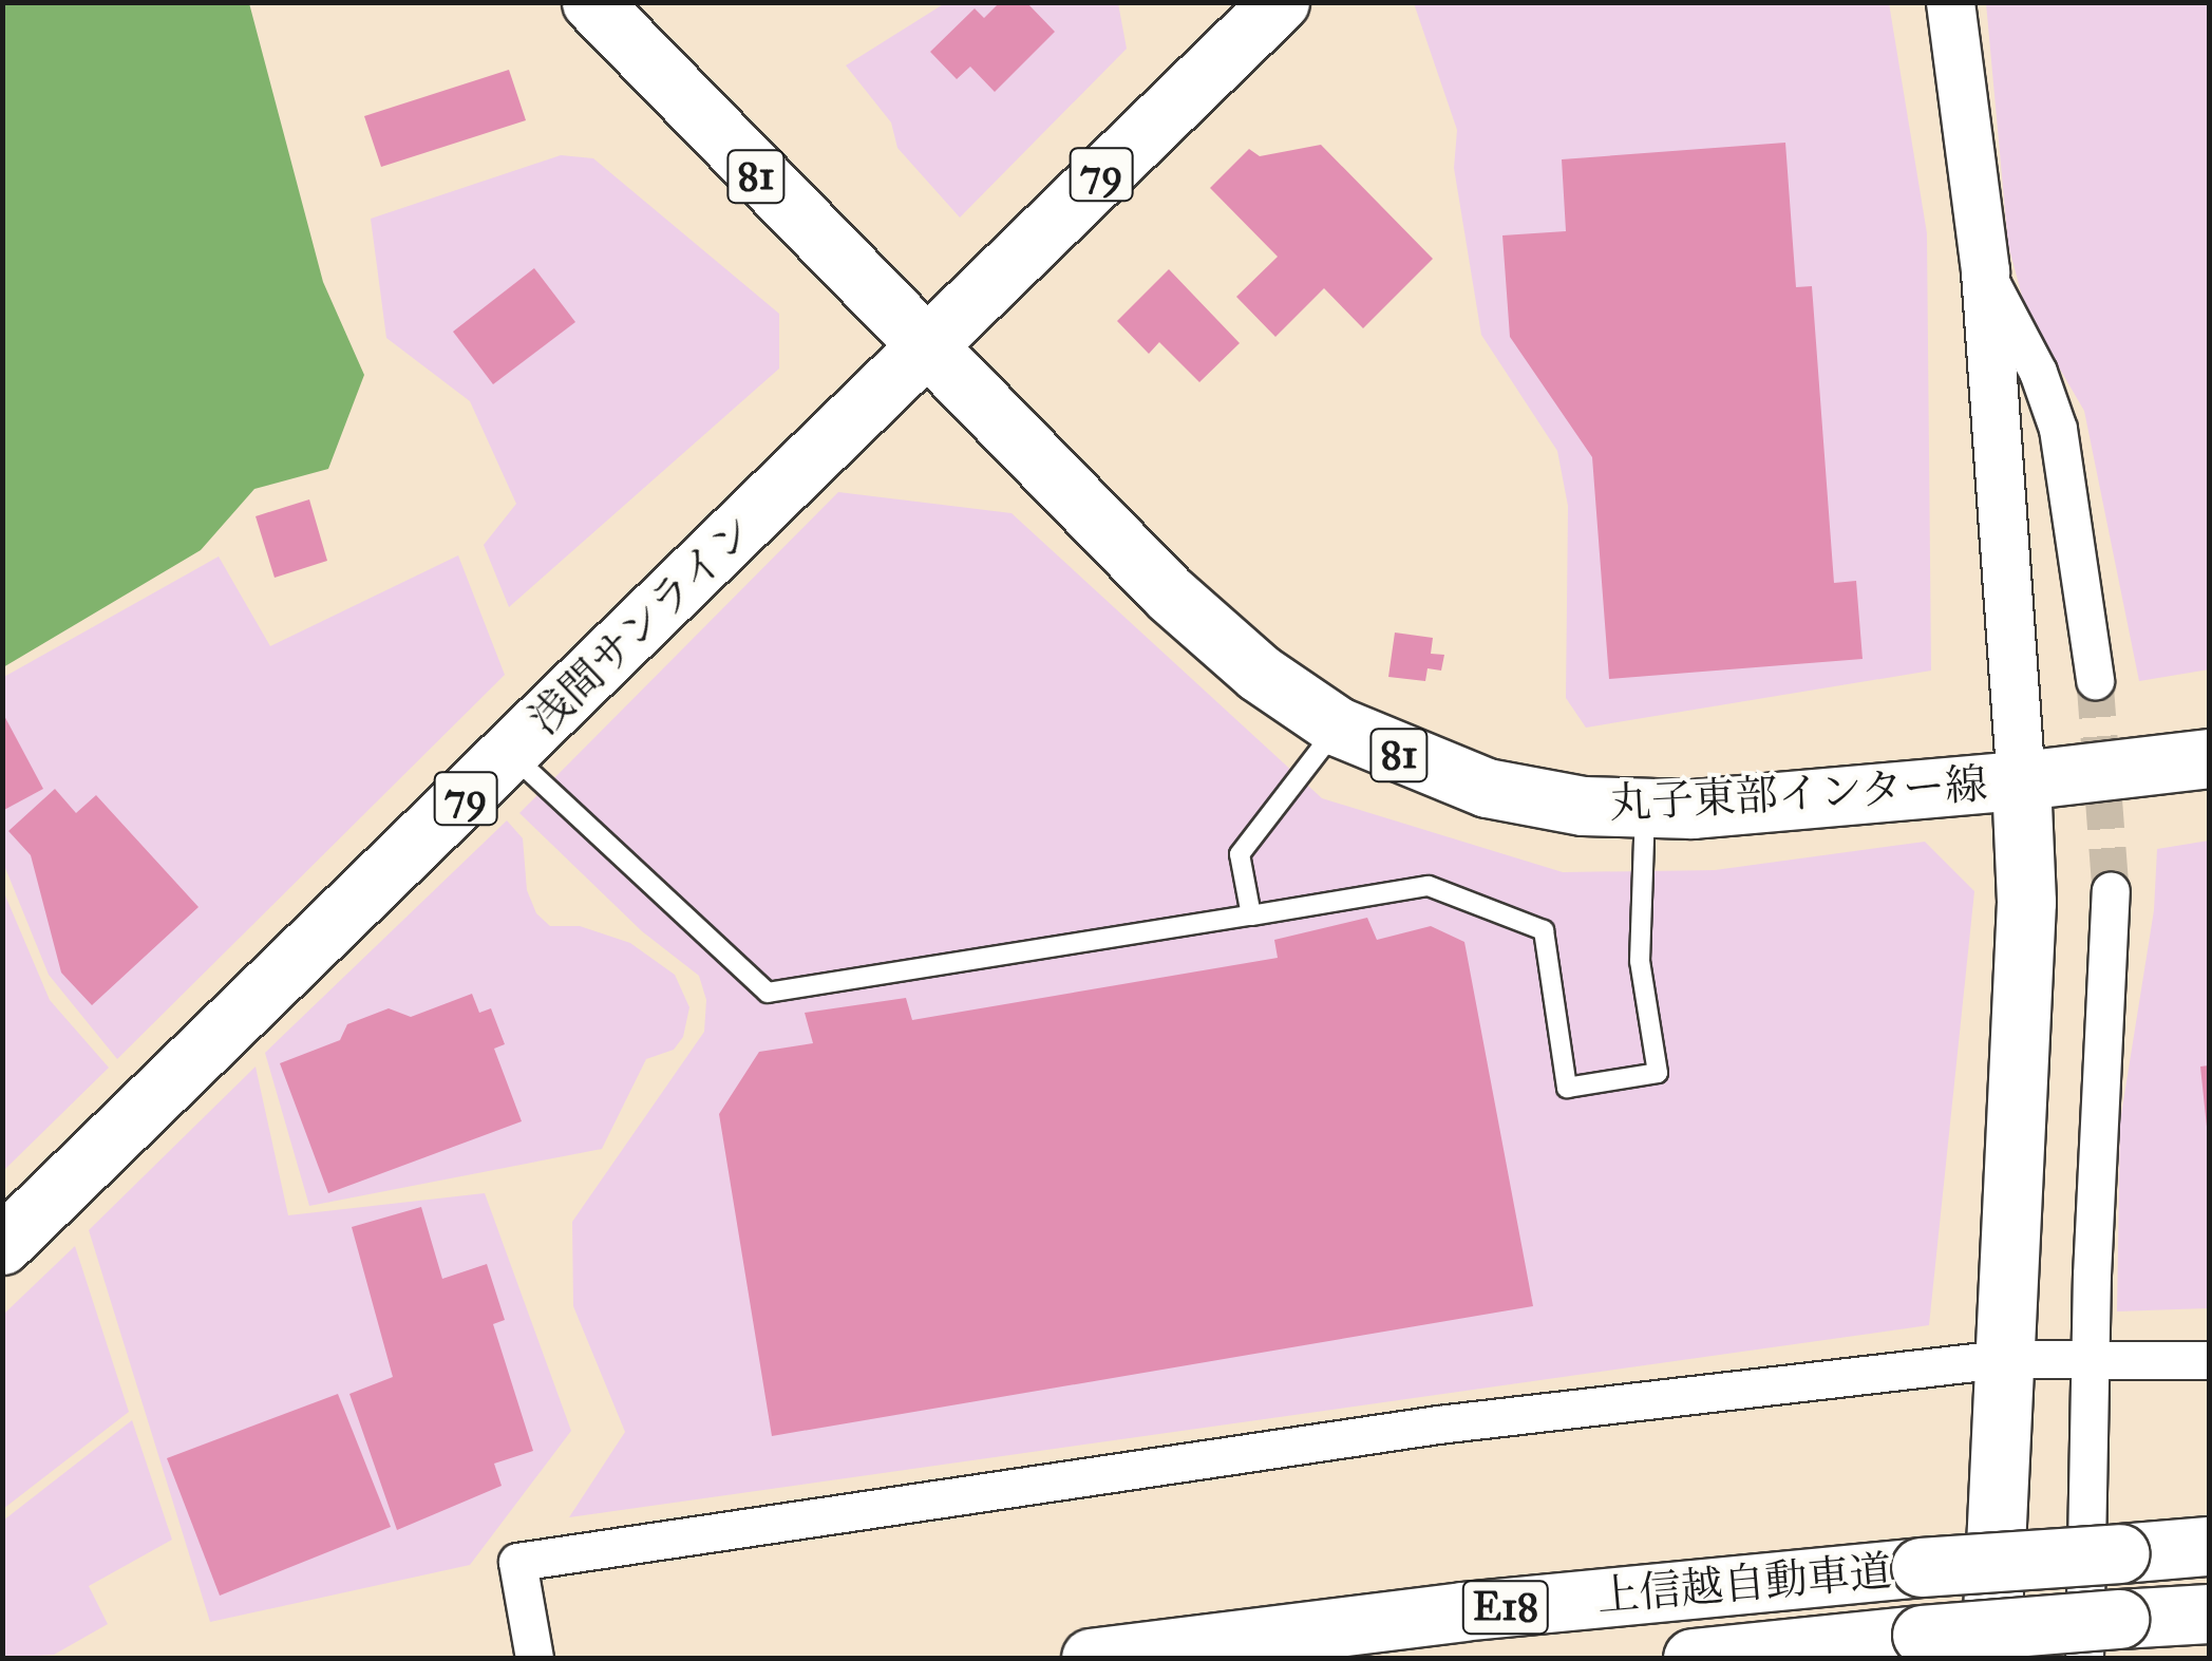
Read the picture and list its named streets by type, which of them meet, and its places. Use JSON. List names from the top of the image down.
{
  "streets": {
    "main road": [
      "79",
      "81",
      "浅間サンライン",
      "丸子東部インター線",
      "上信越自動車道",
      "E18"
    ]
  },
  "crossings": [
    ["81", "浅間サンライン"],
    ["81", "丸子東部インター線"],
    ["浅間サンライン", "丸子東部インター線"]
  ]
}
